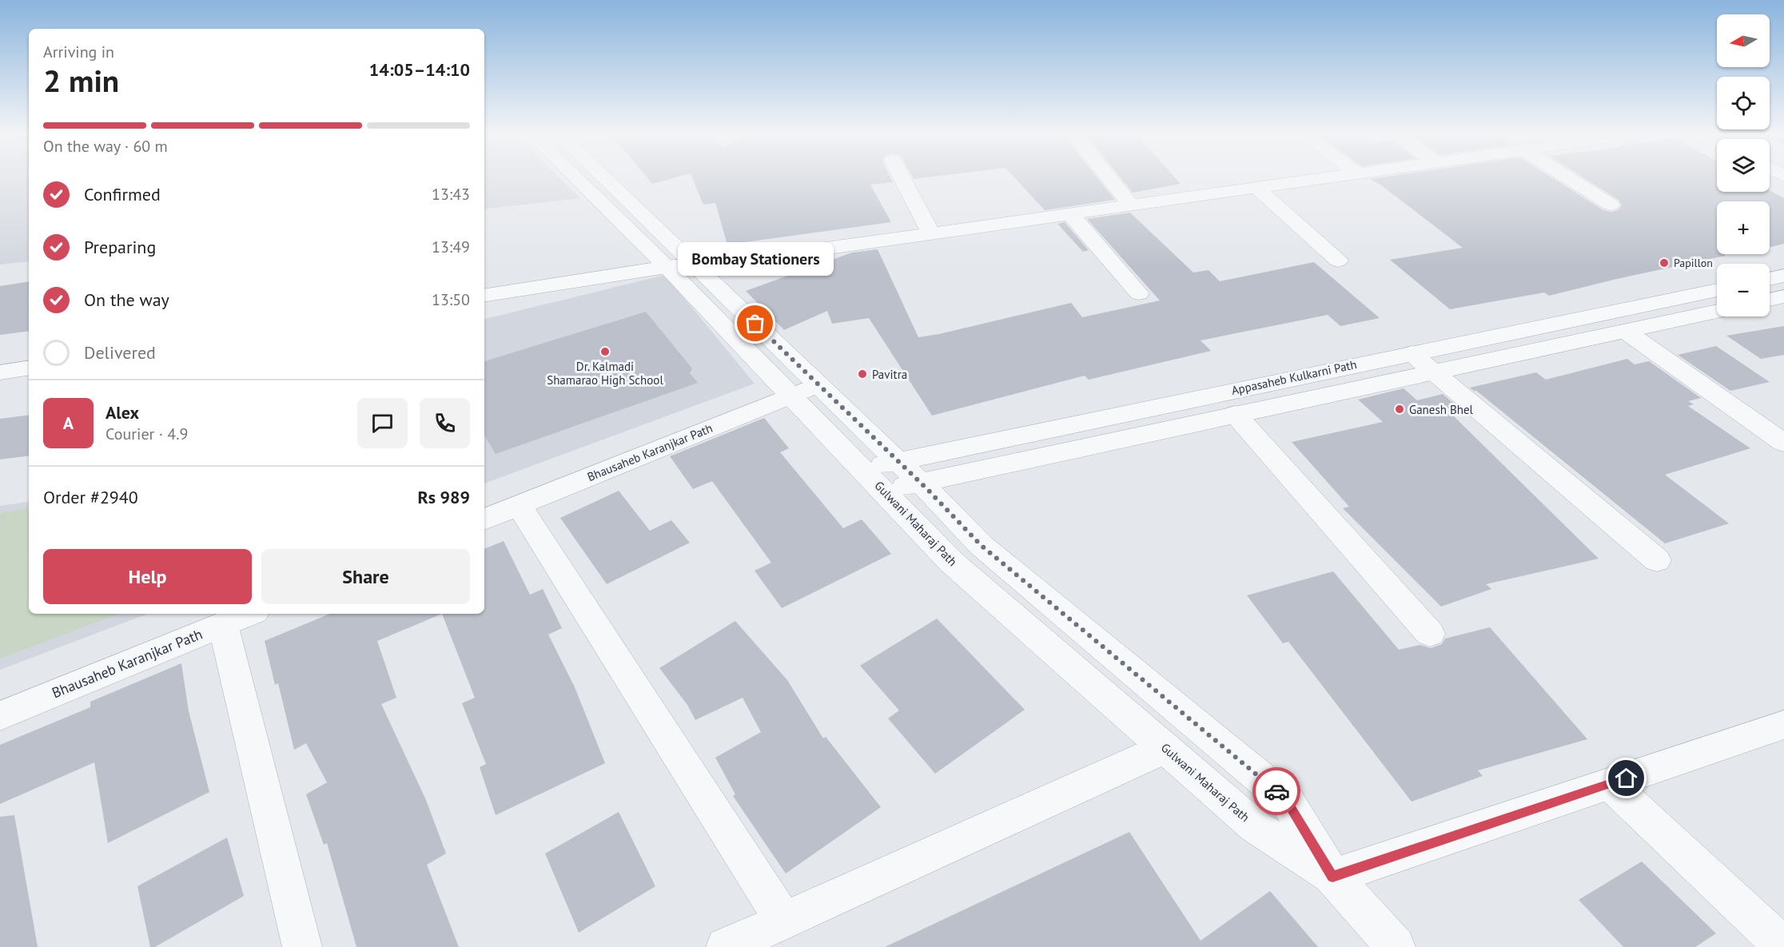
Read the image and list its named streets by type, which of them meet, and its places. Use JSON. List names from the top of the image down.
{
  "streets": {
    "street": ["Appasaheb Kulkarni Path", "Bhausaheb Karanjkar Path", "Gulwani Maharaj Path"]
  },
  "crossings": [
    ["Appasaheb Kulkarni Path", "Gulwani Maharaj Path"],
    ["Bhausaheb Karanjkar Path", "Gulwani Maharaj Path"]
  ],
  "places": [
    "Papillon",
    "Bombay Stationers",
    "Dr. Kalmadi Shamarao High School",
    "Pavitra",
    "Ganesh Bhel"
  ],
  "north": "left",
  "page": {
    "map_buttons": ["+", "−"],
    "heading": ["2 min", "Arriving in", "14:05–14:10"],
    "panel": [
      "Alex",
      "Courier · 4.9",
      "Order #2940",
      "Rs 989"
    ],
    "bar": "On the way · 60 m",
    "list": [
      ["Confirmed", "13:43"],
      ["Preparing", "13:49"],
      ["On the way", "13:50"],
      "Delivered"
    ],
    "bubble": "Bombay Stationers",
    "round": "A",
    "buttons": ["Help", "Share"]
  }
}
